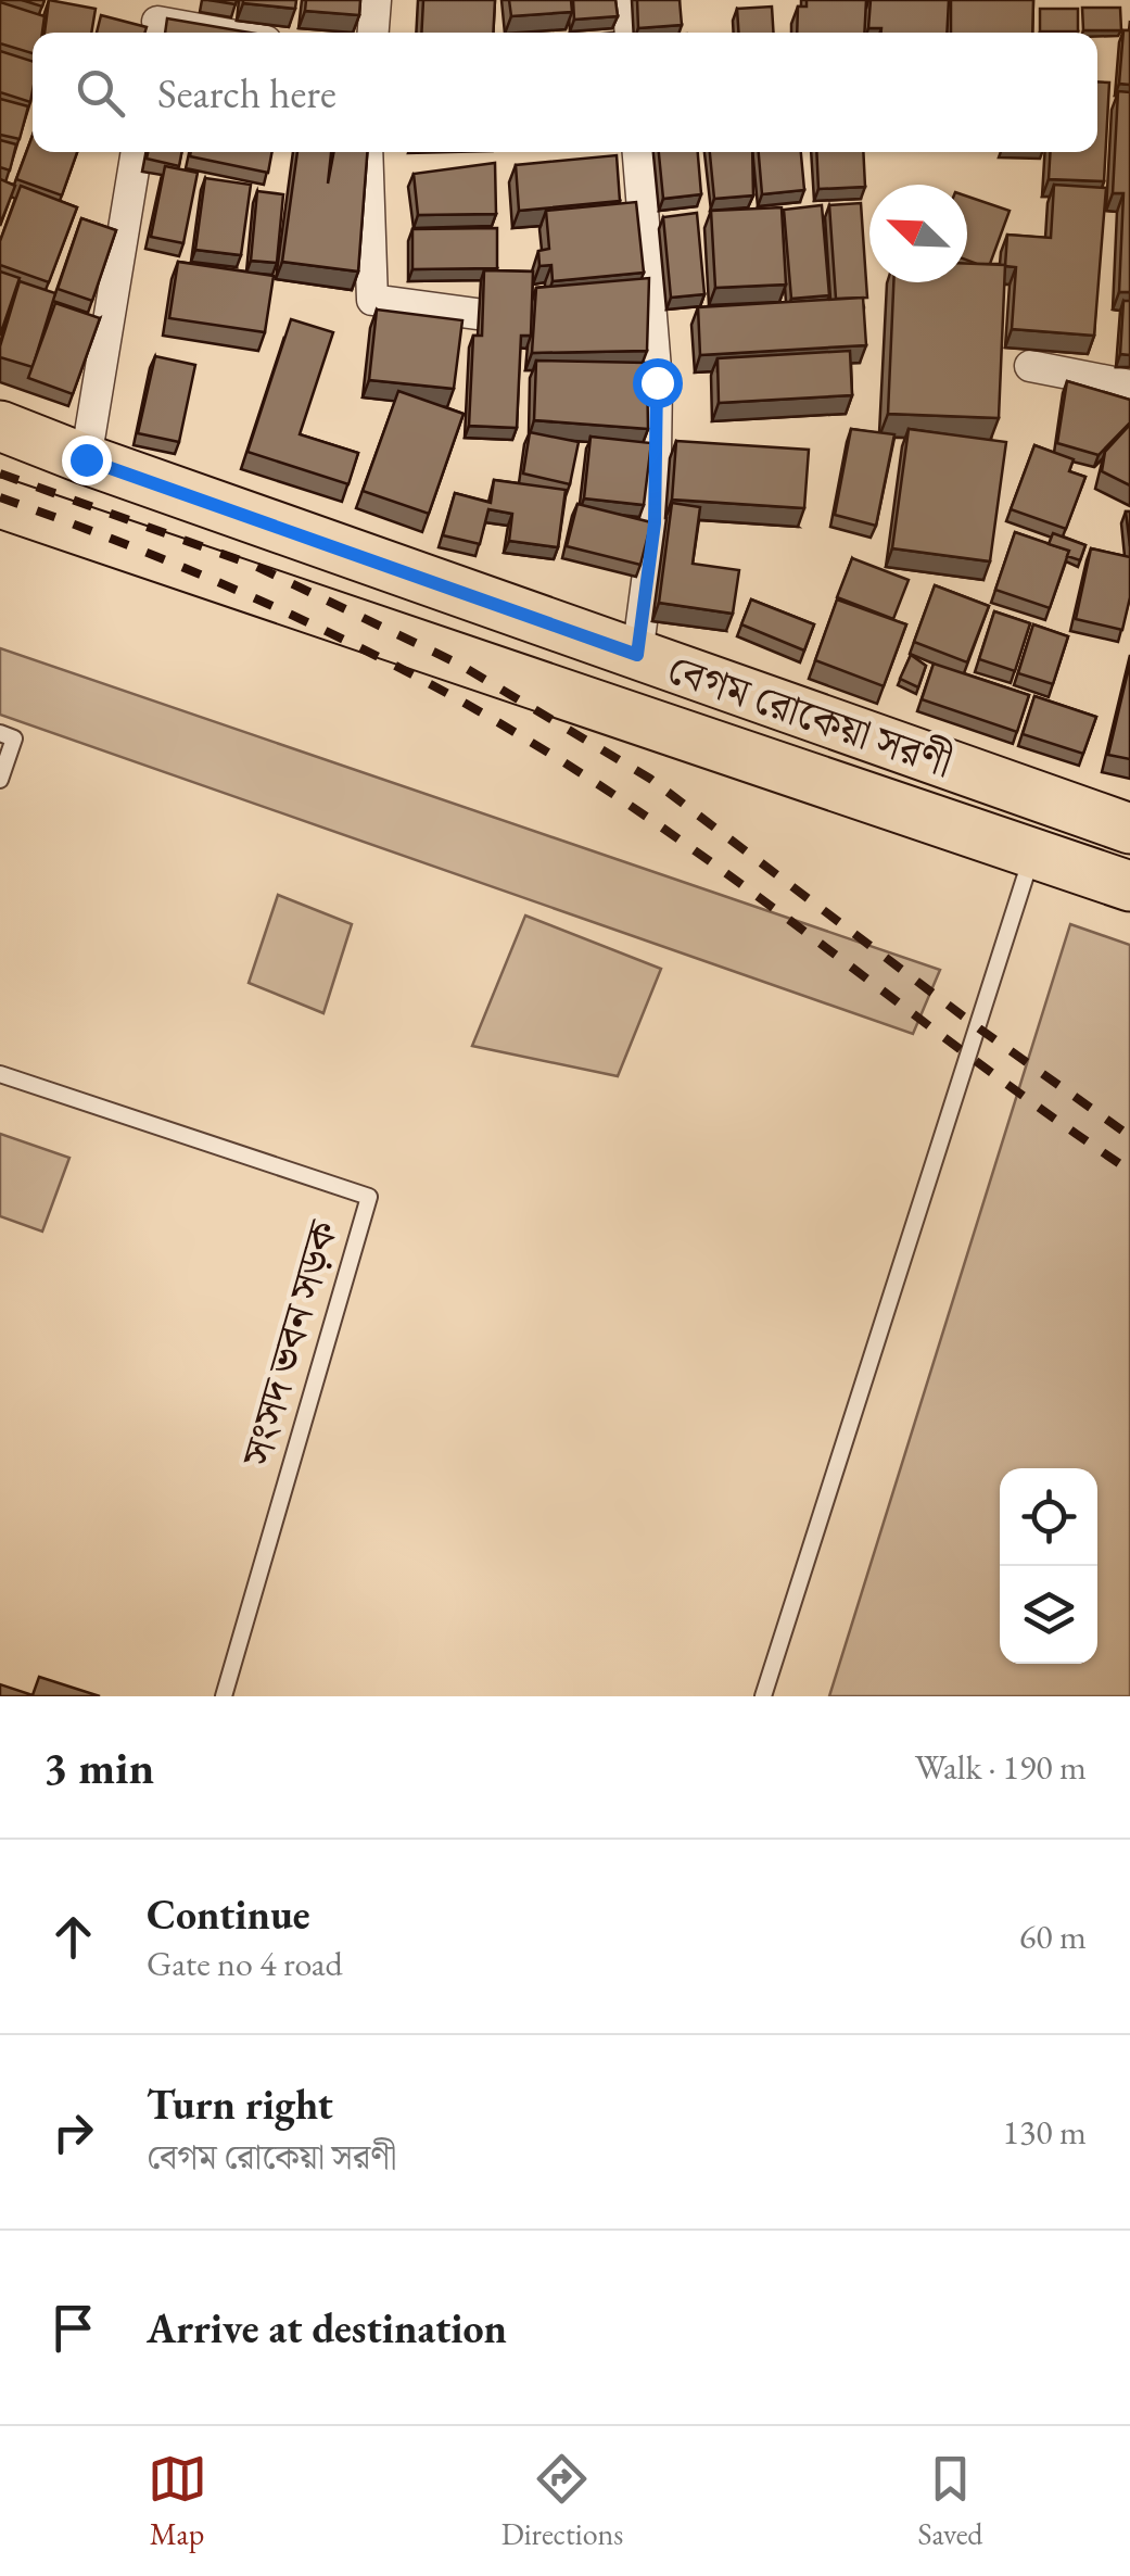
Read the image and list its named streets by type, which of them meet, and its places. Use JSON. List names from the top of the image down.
{
  "streets": {
    "main road": ["বেগম রোকেয়া সরণী"],
    "lane": ["সংসদ ভবন সড়ক"]
  },
  "north": "top left",
  "page": {
    "search": "Search here",
    "heading": ["3 min", "Walk · 190 m"],
    "list": [
      ["Continue", "Gate no 4 road", "60 m"],
      ["Turn right", "বেগম রোকেয়া সরণী", "130 m"],
      "Arrive at destination"
    ],
    "nav": ["Map", "Directions", "Saved"]
  }
}
